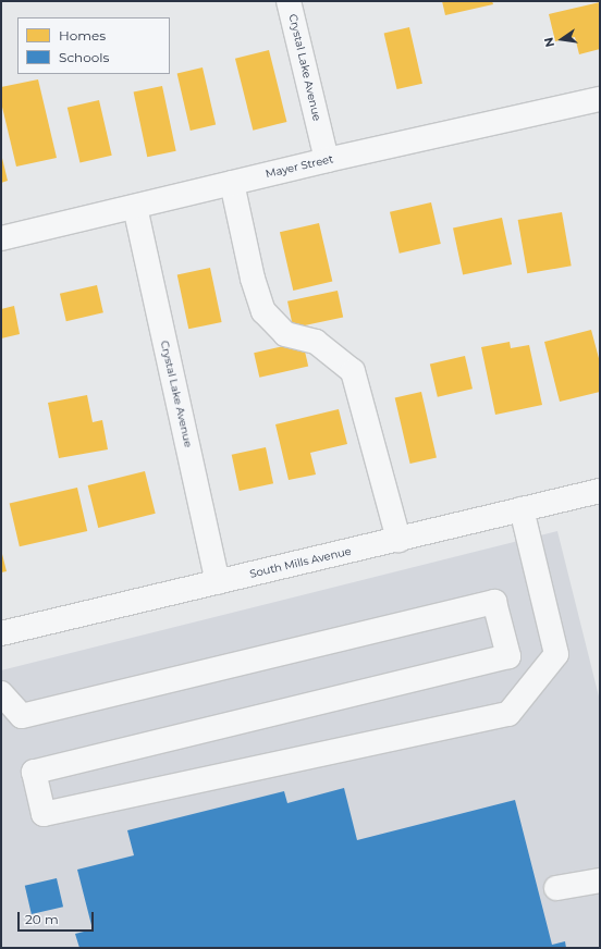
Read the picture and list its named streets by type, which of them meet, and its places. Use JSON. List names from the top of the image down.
{
  "streets": {
    "street": ["Crystal Lake Avenue", "Mayer Street", "South Mills Avenue"]
  },
  "crossings": [
    ["Crystal Lake Avenue", "Mayer Street"],
    ["Crystal Lake Avenue", "South Mills Avenue"]
  ],
  "legend": ["Homes", "Schools"],
  "scale_bar": "20 m",
  "north": "left"
}
